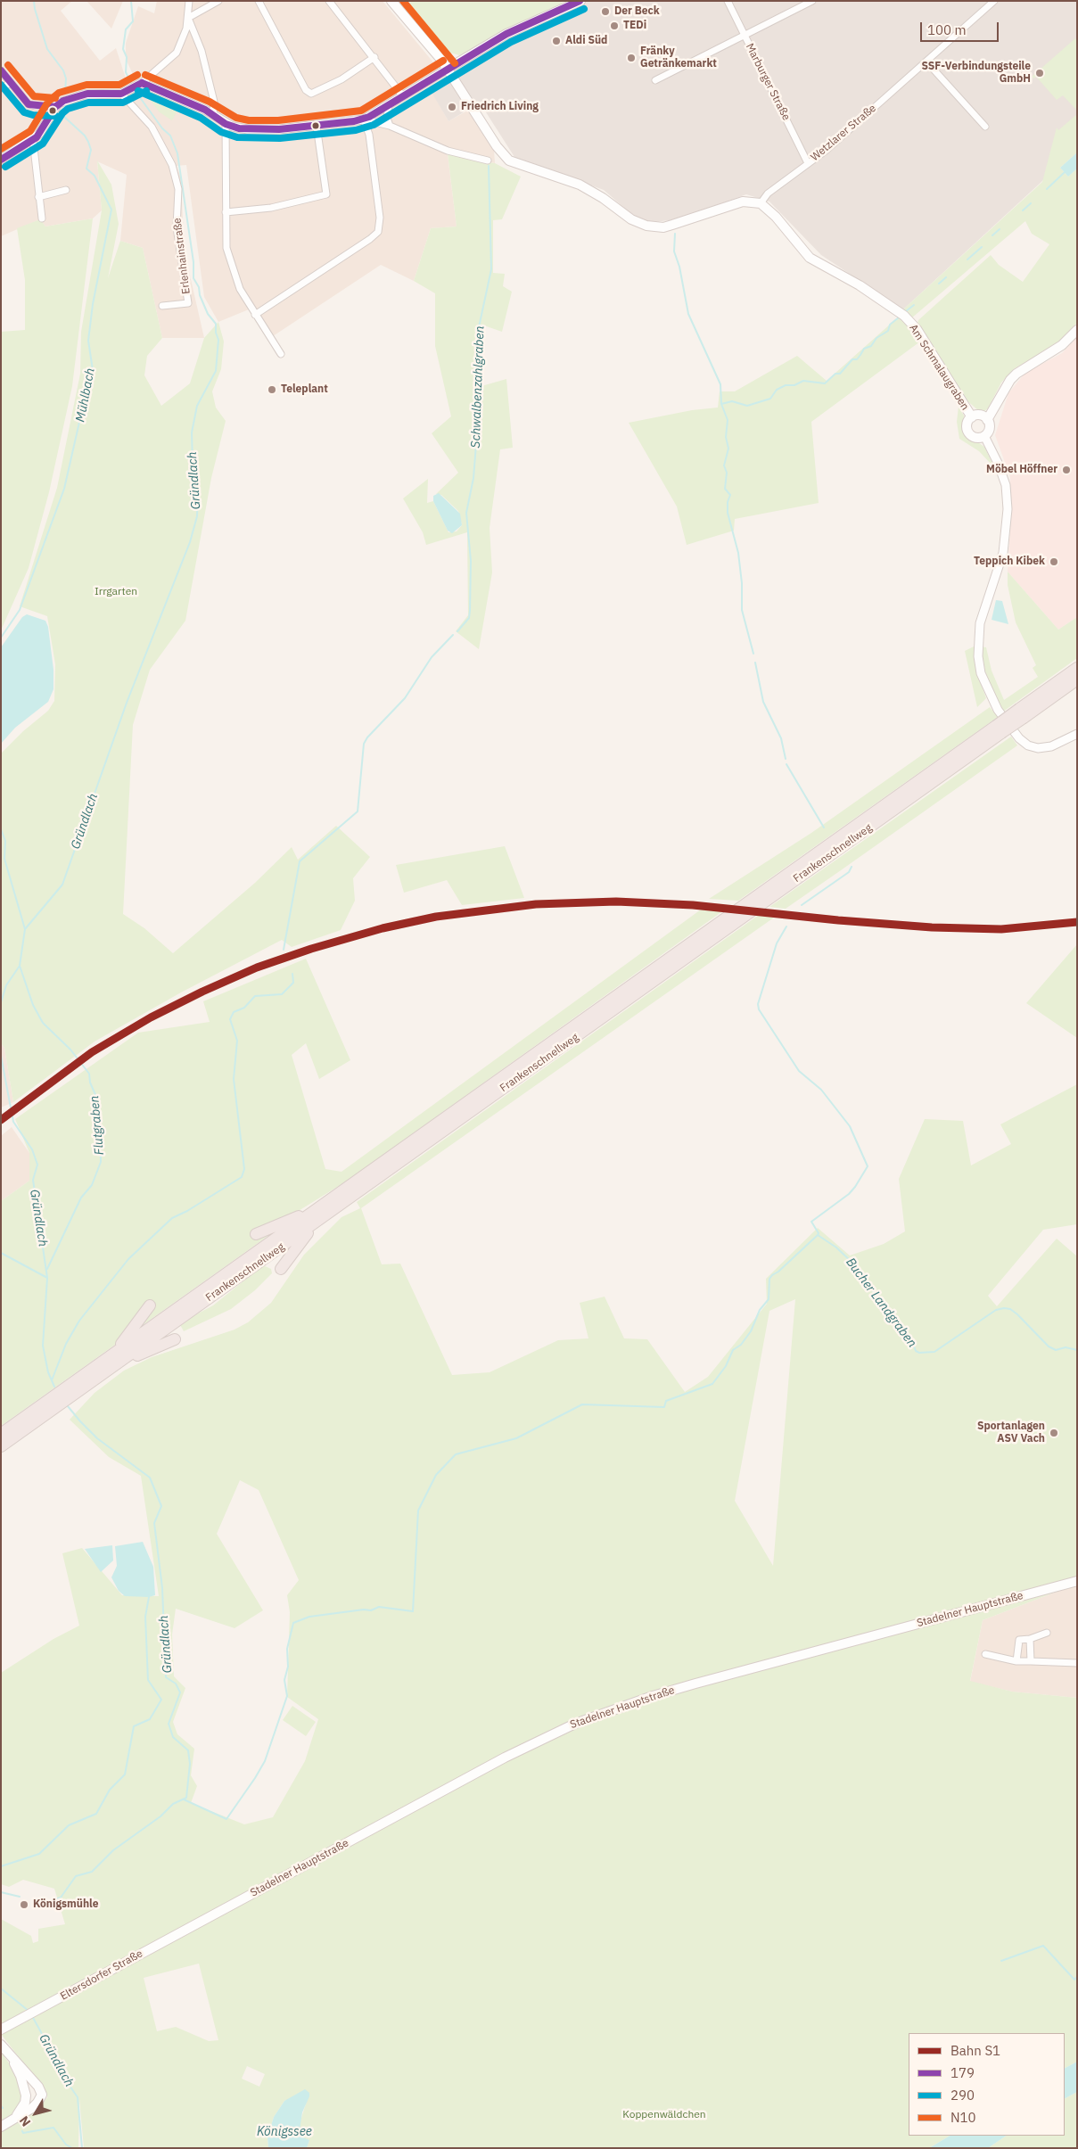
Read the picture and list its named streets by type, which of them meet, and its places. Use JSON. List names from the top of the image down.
{
  "streets": {
    "highway": ["Frankenschnellweg"],
    "main road": ["Am Schmalaugraben", "Stadelner Hauptstraße", "Eltersdorfer Straße"],
    "street": ["Marburger Straße", "Wetzlarer Straße", "Erlenhainstraße"]
  },
  "crossings": [
    ["Marburger Straße", "Wetzlarer Straße"],
    ["Wetzlarer Straße", "Am Schmalaugraben"],
    ["Stadelner Hauptstraße", "Eltersdorfer Straße"]
  ],
  "water": [
    "Schwalbenzahlgraben",
    "Mühlbach",
    "Gründlach",
    "Flutgraben",
    "Bucher Landgraben",
    "Königssee"
  ],
  "parks": ["Irrgarten", "Koppenwäldchen"],
  "places": [
    "Der Beck",
    "TEDi",
    "Aldi Süd",
    "Fränky Getränkemarkt",
    "SSF-Verbindungsteile GmbH",
    "Friedrich Living",
    "Teleplant",
    "Möbel Höffner",
    "Teppich Kibek",
    "Sportanlagen ASV Vach",
    "Königsmühle"
  ],
  "lines": [
    "transit line 179",
    "transit line N10",
    "transit line 290",
    "rail line S1"
  ],
  "legend": [
    "Bahn S1",
    "179",
    "290",
    "N10"
  ],
  "scale_bar": "100 m",
  "north": "bottom left"
}
